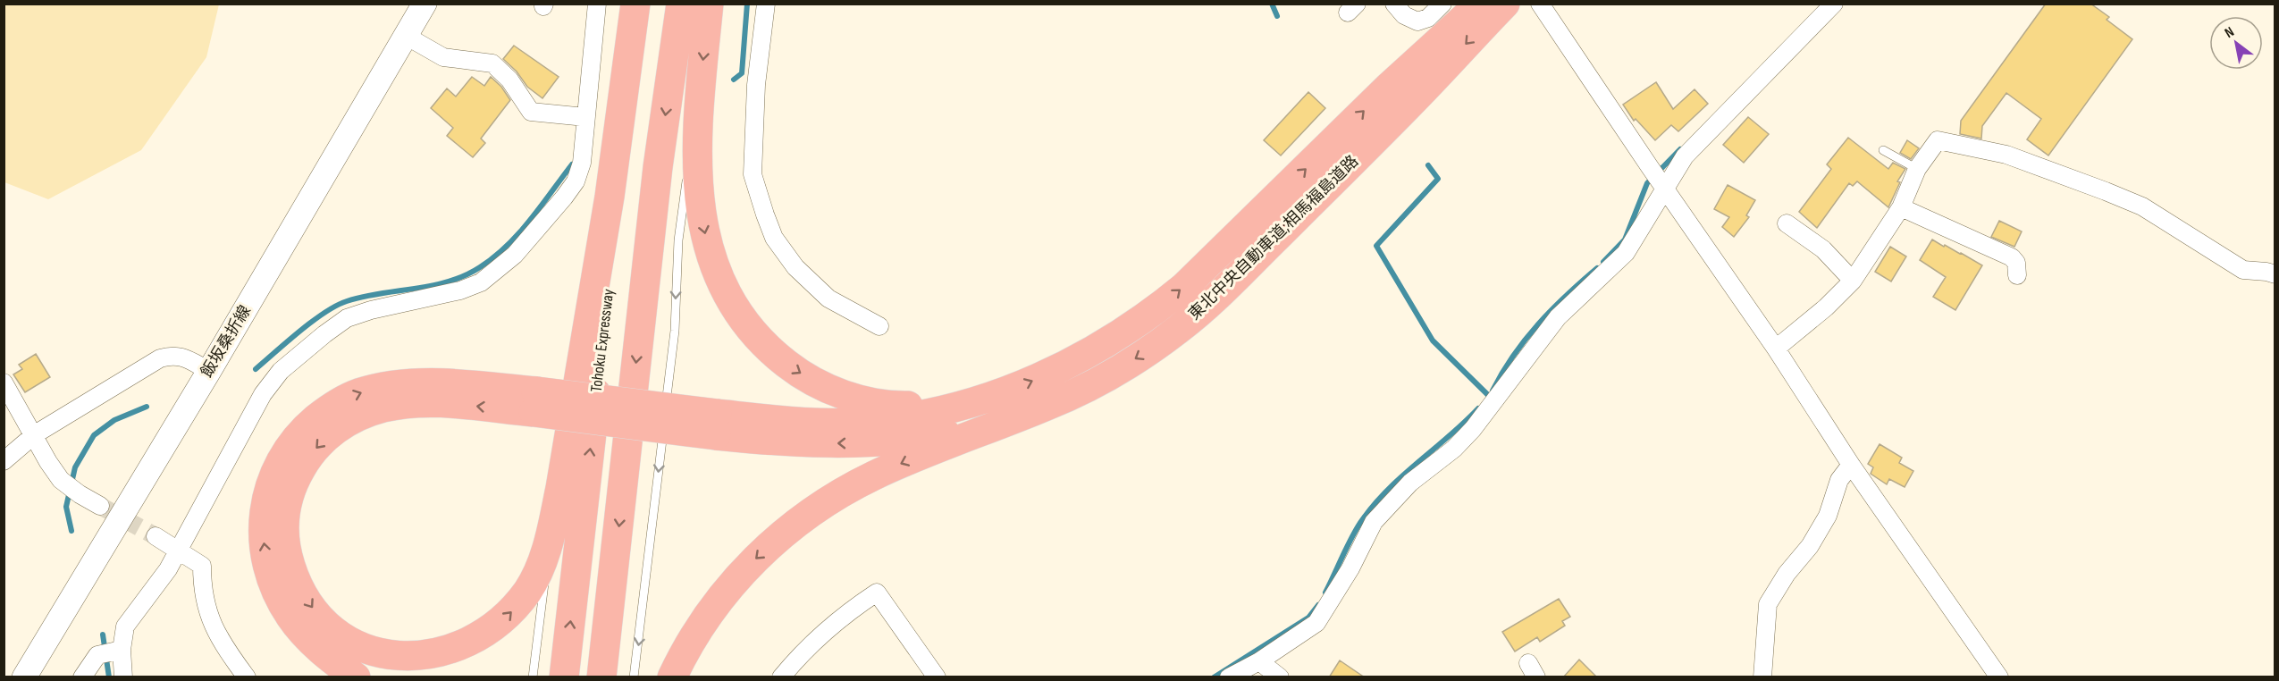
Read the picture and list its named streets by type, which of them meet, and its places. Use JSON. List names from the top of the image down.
{
  "streets": {
    "highway": ["東北中央自動車道;相馬福島道路", "Tohoku Expressway"],
    "main road": ["飯坂桑折線"]
  },
  "north": "top left"
}
